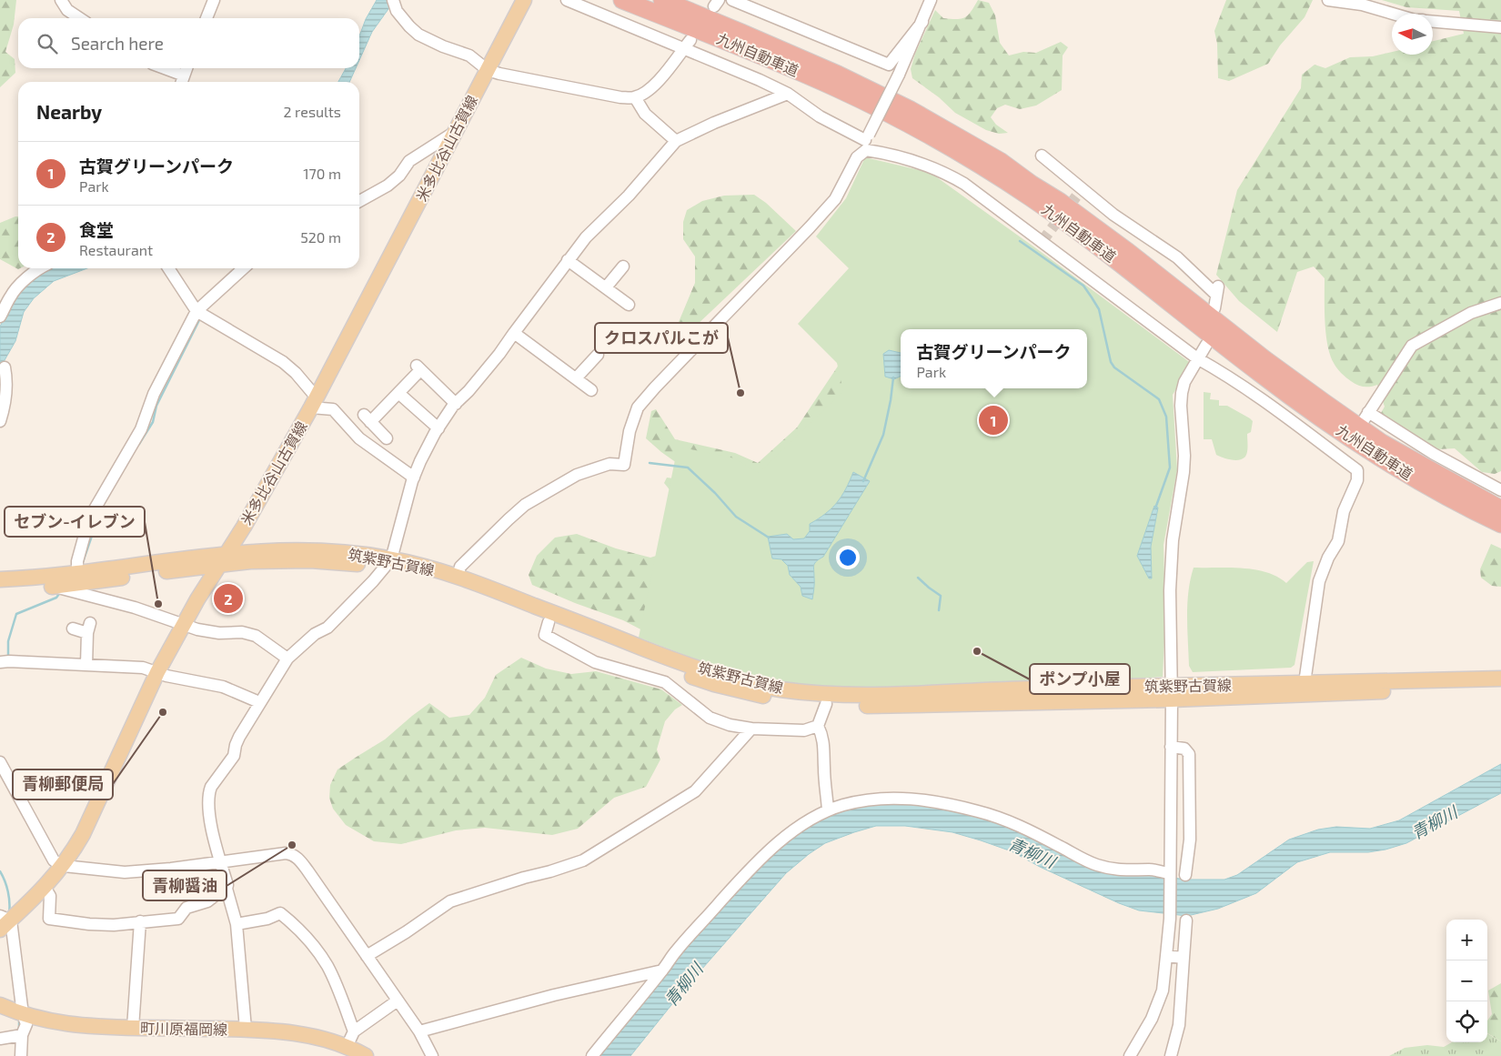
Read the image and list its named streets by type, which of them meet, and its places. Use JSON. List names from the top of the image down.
{
  "streets": {
    "highway": ["九州自動車道"],
    "main road": ["米多比谷山古賀線", "筑紫野古賀線", "町川原福岡線"]
  },
  "crossings": [
    ["米多比谷山古賀線", "筑紫野古賀線"]
  ],
  "water": ["青柳川"],
  "places": [
    "クロスパルこが",
    "セブン-イレブン",
    "ポンプ小屋",
    "青柳郵便局",
    "青柳醤油"
  ],
  "north": "left",
  "page": {
    "search": "Search here",
    "heading": ["Nearby", "2 results"],
    "list": [
      {
        "mark": "1",
        "name": "古賀グリーンパーク",
        "note": "Park",
        "value": "170 m"
      },
      {
        "mark": "2",
        "name": "食堂",
        "note": "Restaurant",
        "value": "520 m"
      }
    ],
    "popup": ["古賀グリーンパーク", "Park"],
    "pins": ["1", "2"],
    "map_buttons": ["+", "−"]
  }
}
